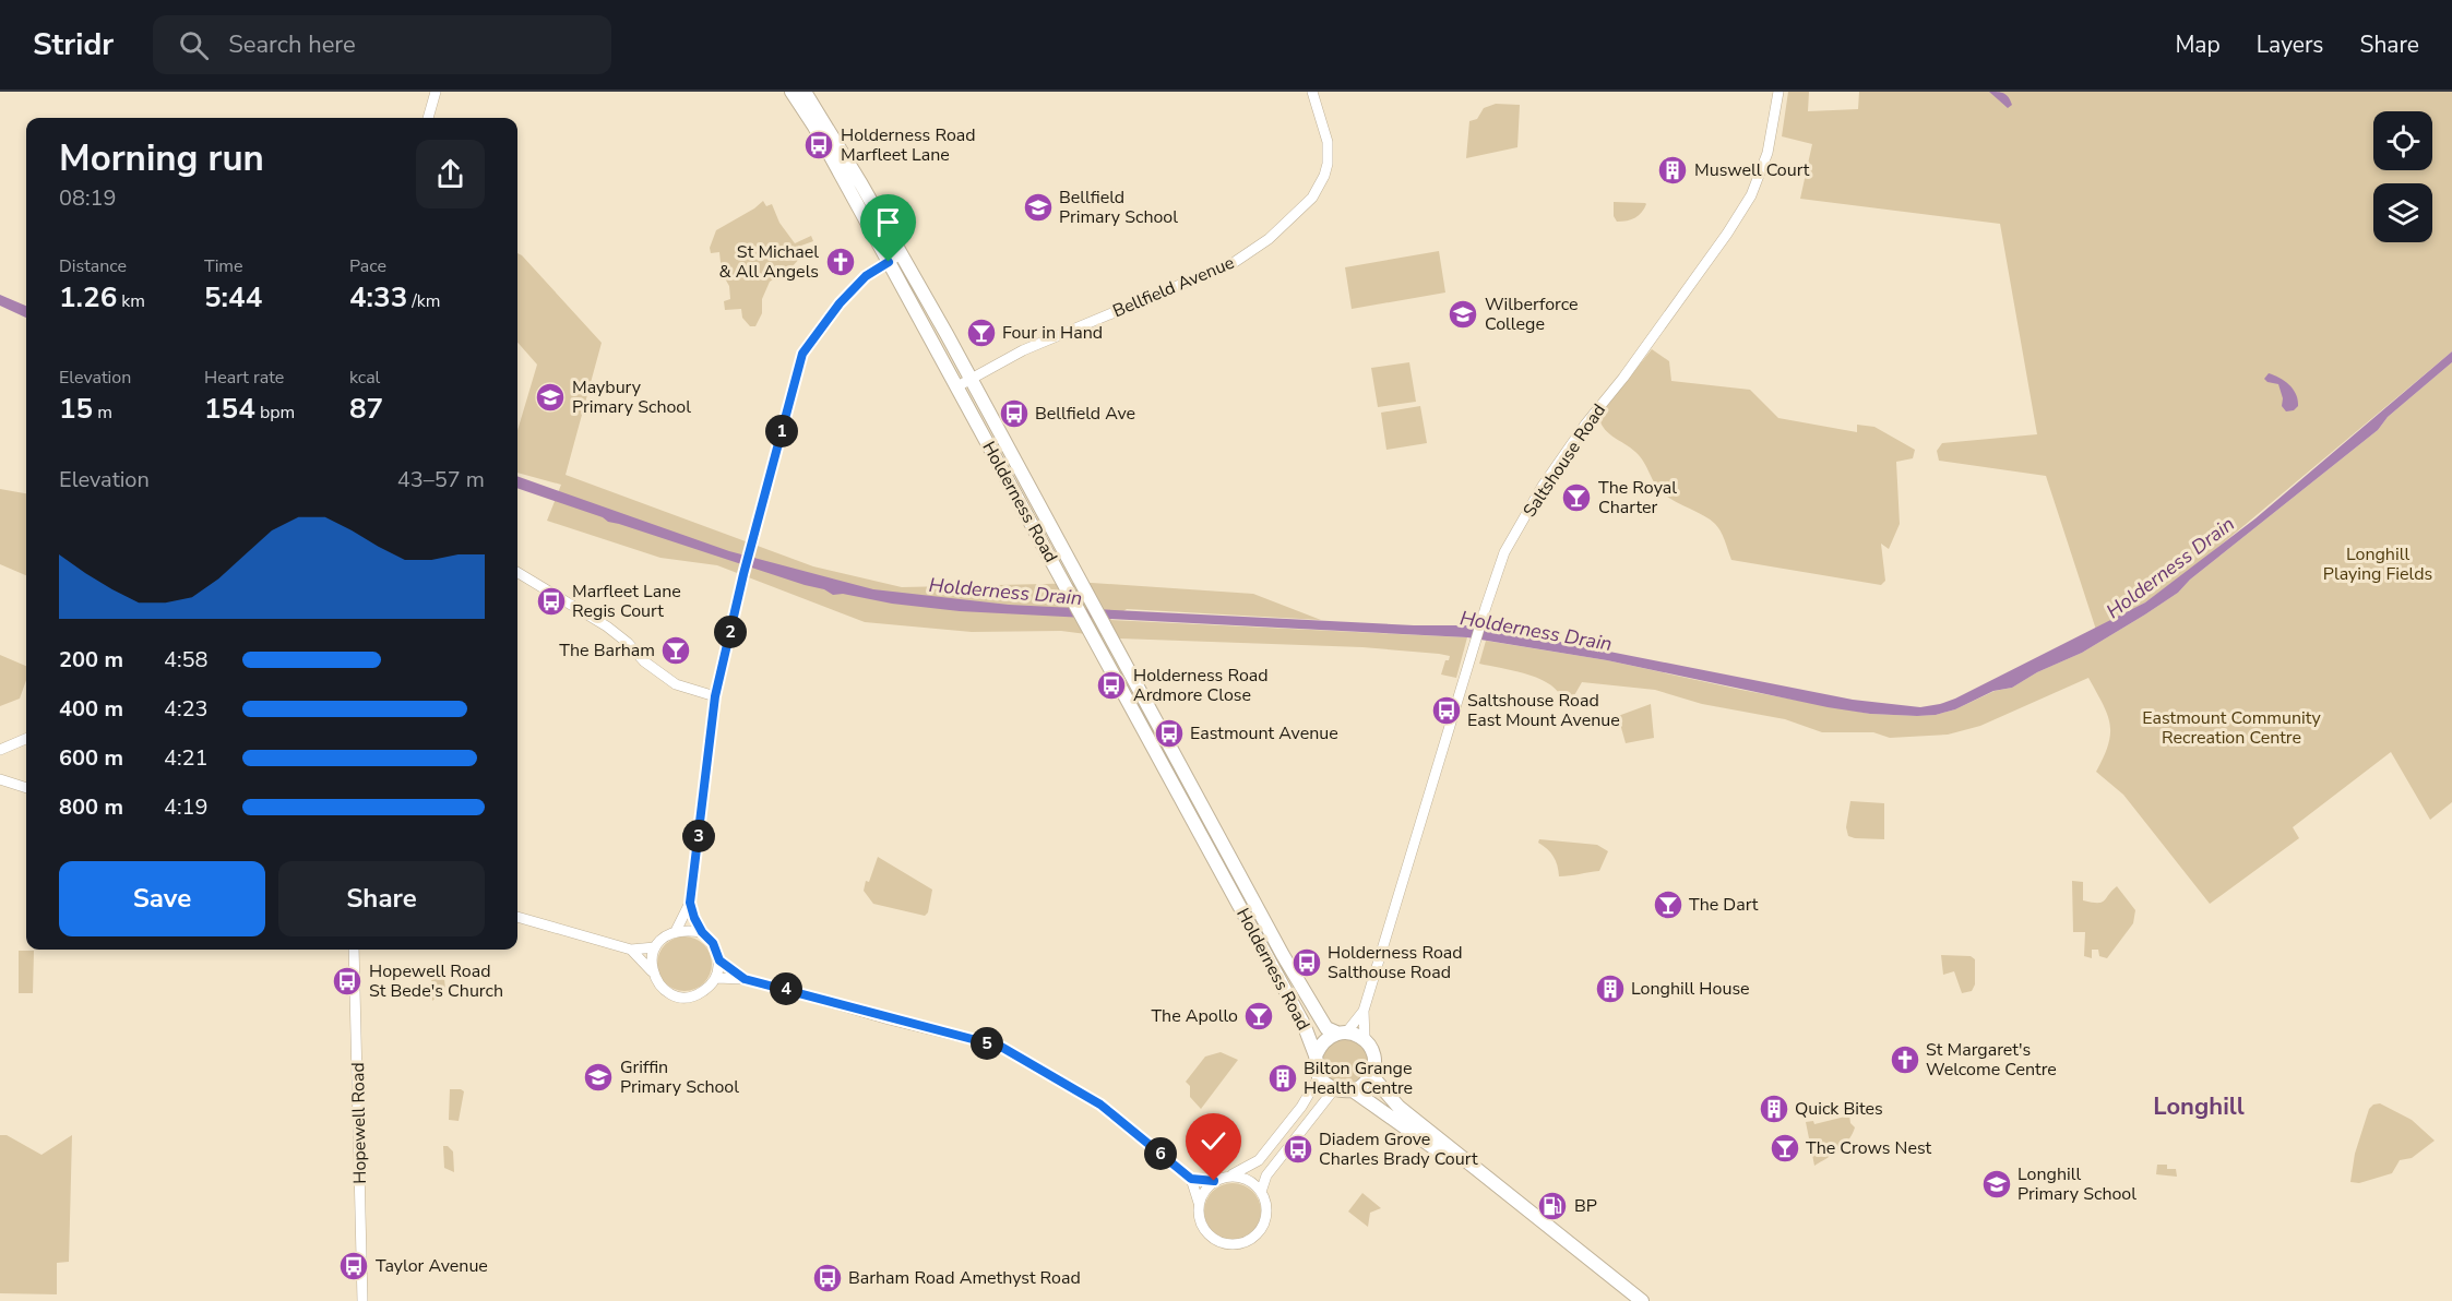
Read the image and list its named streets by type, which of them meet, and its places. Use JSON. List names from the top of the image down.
{
  "streets": {
    "highway": ["Holderness Road"],
    "street": ["Bellfield Avenue", "Saltshouse Road", "Hopewell Road"]
  },
  "crossings": [
    ["Bellfield Avenue", "Holderness Road"],
    ["Saltshouse Road", "Holderness Road"]
  ],
  "districts": ["Longhill"],
  "water": ["Holderness Drain"],
  "parks": ["Longhill Playing Fields", "Eastmount Community Recreation Centre"],
  "places": {
    "bus stop": [
      "Holderness Road Marfleet Lane",
      "Bellfield Ave",
      "Marfleet Lane Regis Court",
      "Holderness Road Ardmore Close",
      "Saltshouse Road East Mount Avenue",
      "Eastmount Avenue",
      "Holderness Road Salthouse Road",
      "Hopewell Road St Bede's Church",
      "Diadem Grove Charles Brady Court",
      "Taylor Avenue",
      "Barham Road Amethyst Road"
    ],
    "building": [
      "Muswell Court",
      "Longhill House",
      "Bilton Grange Health Centre",
      "Quick Bites"
    ],
    "school or university": [
      "Bellfield Primary School",
      "Wilberforce College",
      "Maybury Primary School",
      "Griffin Primary School",
      "Longhill Primary School"
    ],
    "church": ["St Michael & All Angels", "St Margaret's Welcome Centre"],
    "bar": [
      "Four in Hand",
      "The Royal Charter",
      "The Barham",
      "The Dart",
      "The Apollo",
      "The Crows Nest"
    ],
    "fuel station": ["BP"]
  },
  "page": {
    "header": "Stridr",
    "search": "Search here",
    "nav": ["Map", "Layers", "Share"],
    "heading": ["Morning run", "08:19"],
    "stats": [
      ["Distance", "1.26 km"],
      ["Time", "5:44"],
      ["Pace", "4:33 /km"],
      ["Elevation", "15 m"],
      ["Heart rate", "154 bpm"],
      ["kcal", "87"]
    ],
    "pins": [
      "1",
      "2",
      "3",
      "4",
      "5",
      "6"
    ],
    "chart": ["Elevation", "43–57 m"],
    "list": [
      {
        "name": "200 m",
        "note": "4:58"
      },
      {
        "name": "400 m",
        "note": "4:23"
      },
      {
        "name": "600 m",
        "note": "4:21"
      },
      {
        "name": "800 m",
        "note": "4:19"
      }
    ],
    "buttons": ["Save", "Share"]
  }
}
